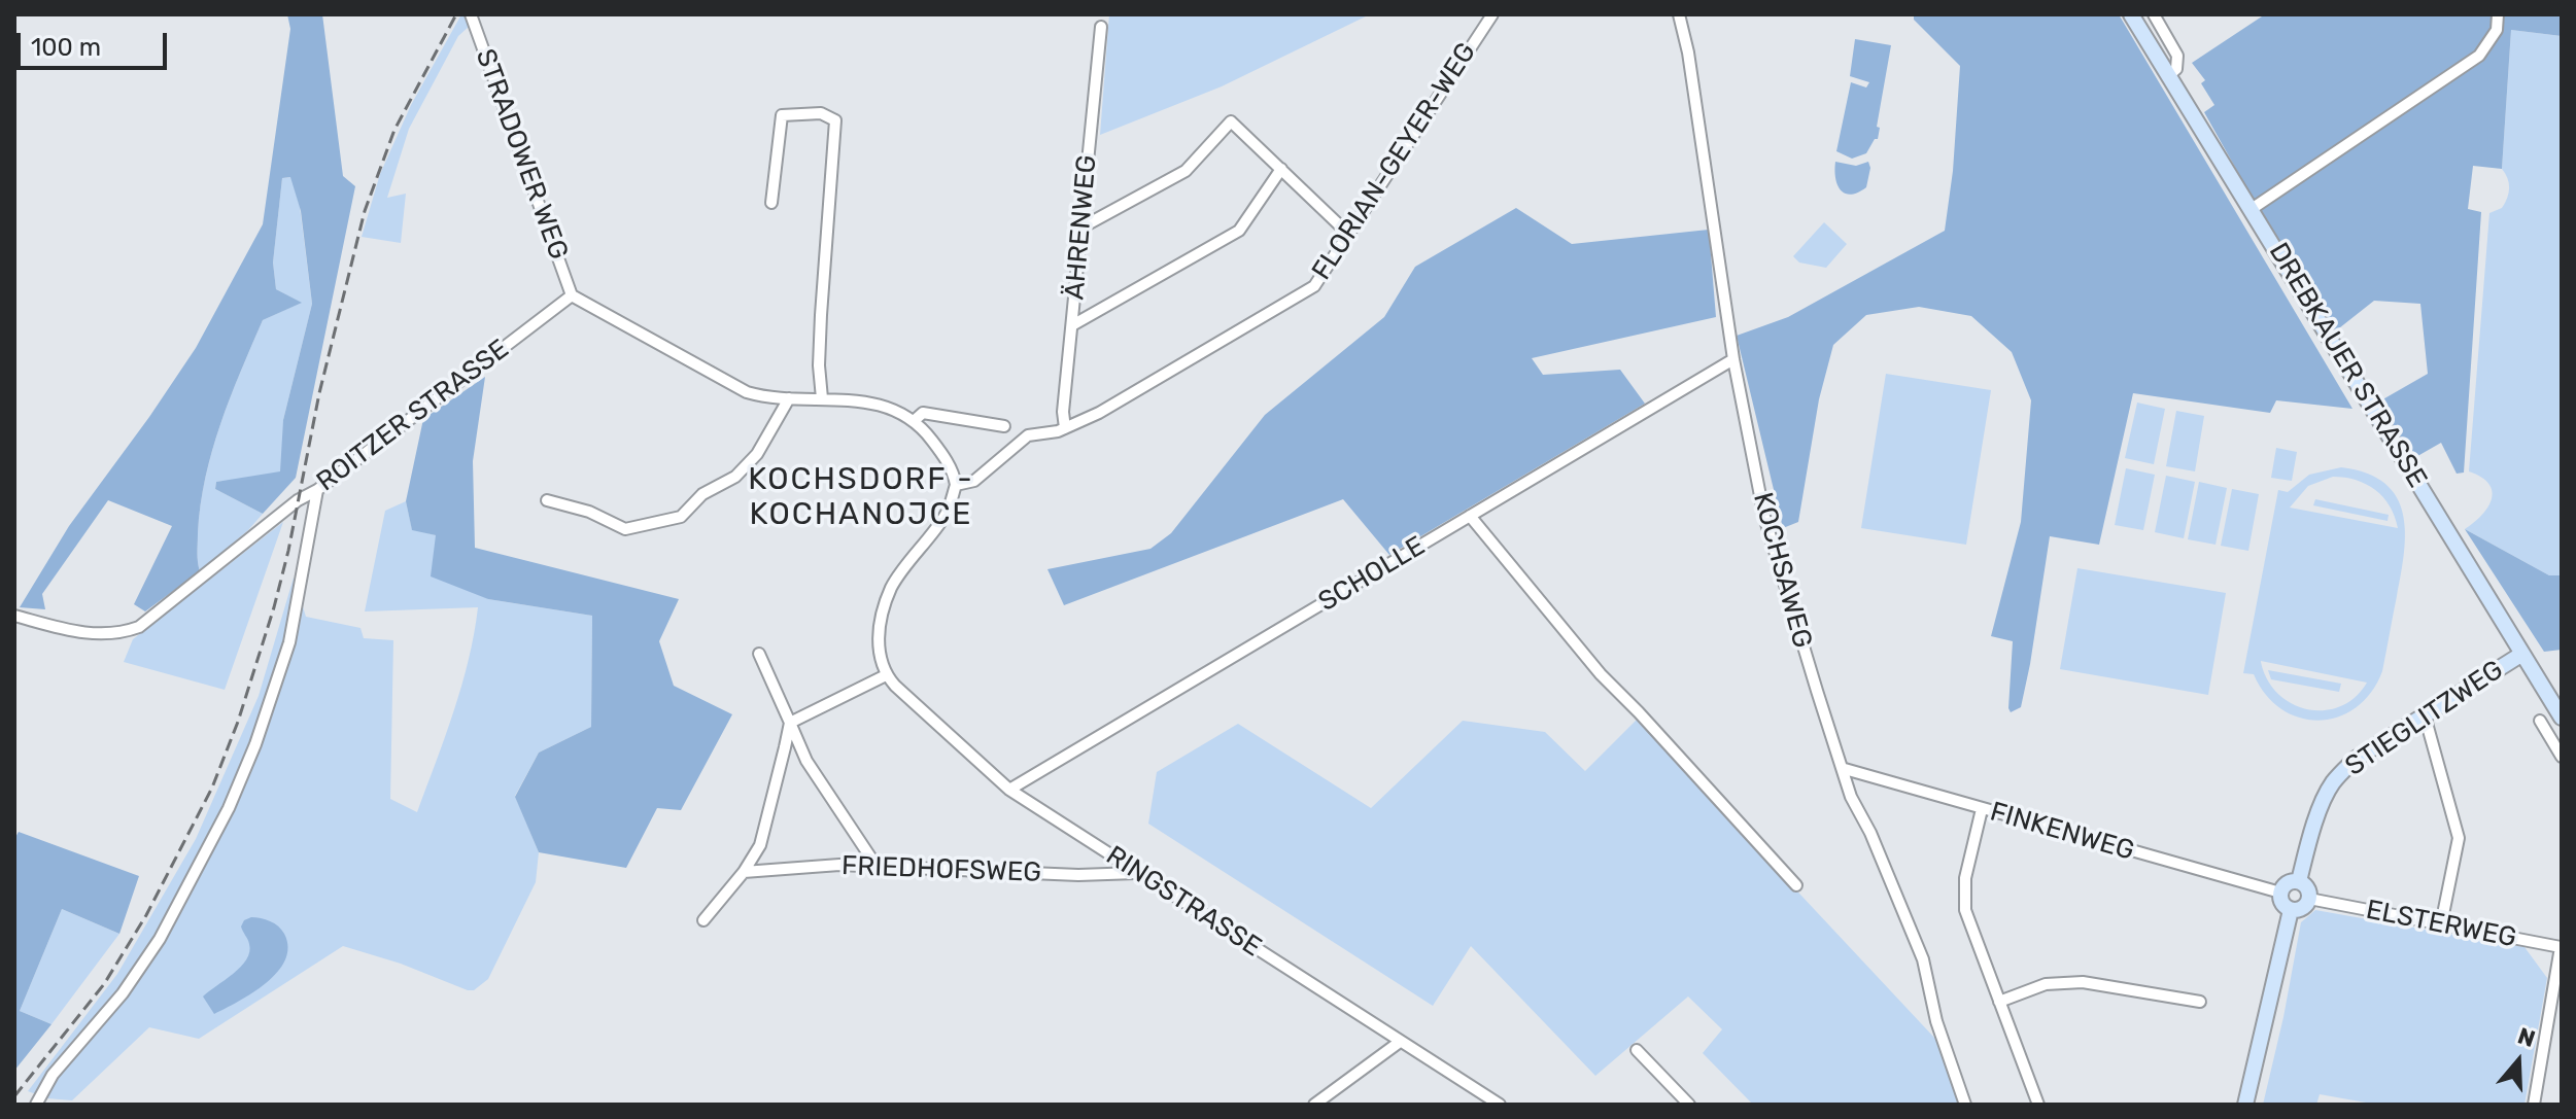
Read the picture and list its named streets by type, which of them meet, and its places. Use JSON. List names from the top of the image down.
{
  "streets": {
    "street": [
      "STRADOWER WEG",
      "FLORIAN-GEYER-WEG",
      "ÄHRENWEG",
      "DREBKAUER STRASSE",
      "ROITZER STRASSE",
      "KOCHSAWEG",
      "SCHOLLE",
      "STIEGLITZWEG",
      "FINKENWEG",
      "FRIEDHOFSWEG",
      "RINGSTRASSE",
      "ELSTERWEG"
    ]
  },
  "crossings": [
    ["STRADOWER WEG", "ROITZER STRASSE"],
    ["FLORIAN-GEYER-WEG", "ÄHRENWEG"],
    ["DREBKAUER STRASSE", "STIEGLITZWEG"],
    ["KOCHSAWEG", "SCHOLLE"],
    ["KOCHSAWEG", "FINKENWEG"],
    ["SCHOLLE", "RINGSTRASSE"],
    ["STIEGLITZWEG", "FINKENWEG"],
    ["STIEGLITZWEG", "ELSTERWEG"],
    ["FINKENWEG", "ELSTERWEG"],
    ["FRIEDHOFSWEG", "RINGSTRASSE"]
  ],
  "districts": ["KOCHSDORF - KOCHANOJCE"],
  "scale_bar": "100 m",
  "north": "top"
}
